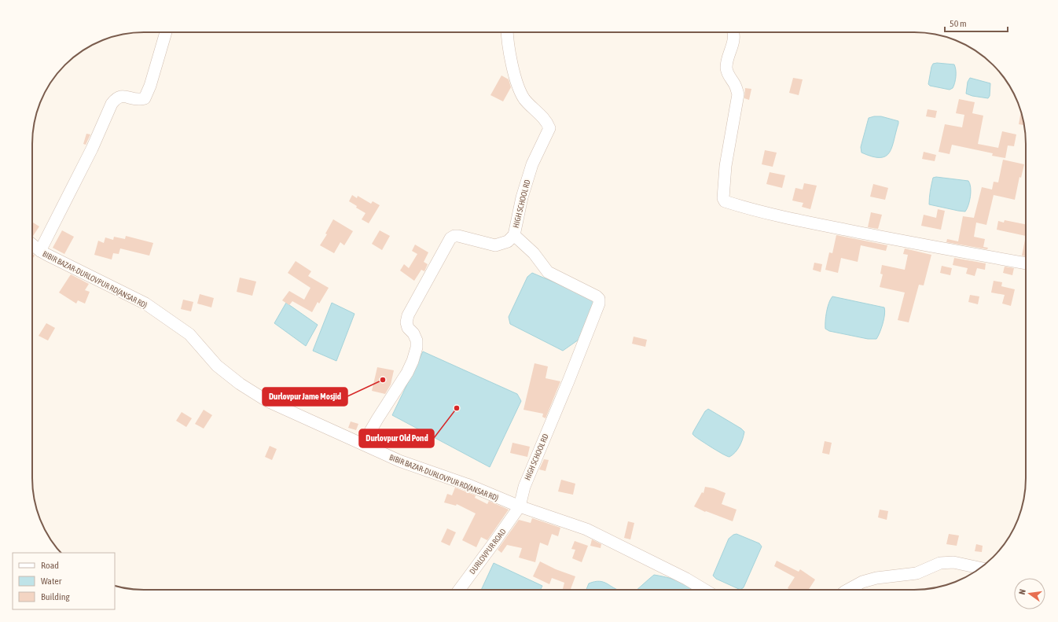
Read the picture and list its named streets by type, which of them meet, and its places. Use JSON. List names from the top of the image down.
{
  "streets": {
    "street": ["HIGH SCHOOL RD", "BIBIR BAZAR-DURLOVPUR RD(ANSAR RD)", "DURLOVPUR ROAD"]
  },
  "crossings": [
    ["HIGH SCHOOL RD", "BIBIR BAZAR-DURLOVPUR RD(ANSAR RD)"],
    ["HIGH SCHOOL RD", "DURLOVPUR ROAD"],
    ["BIBIR BAZAR-DURLOVPUR RD(ANSAR RD)", "DURLOVPUR ROAD"]
  ],
  "places": ["Durlovpur Jame Mosjid", "Durlovpur Old Pond"],
  "legend": ["Road", "Water", "Building"],
  "scale_bar": "50 m",
  "north": "left"
}
